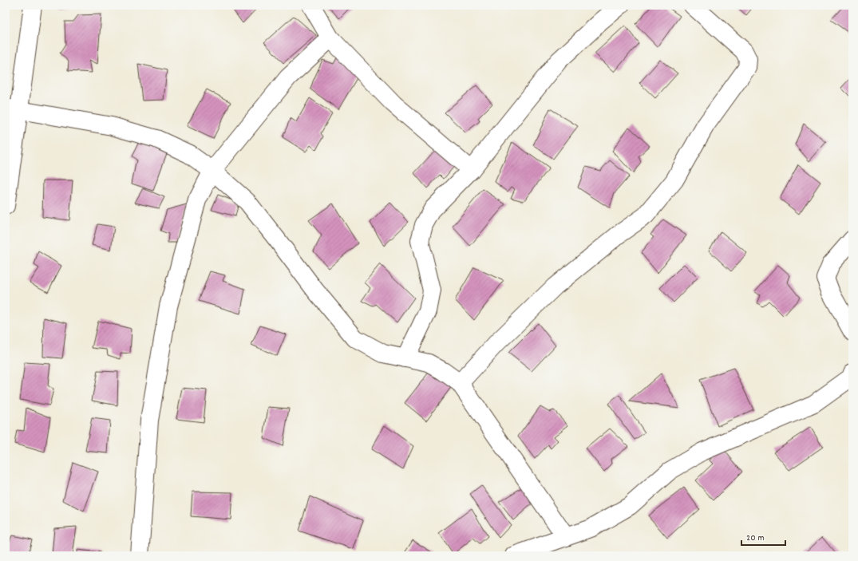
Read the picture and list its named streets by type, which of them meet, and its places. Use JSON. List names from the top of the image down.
{
  "scale_bar": "20 m"
}
